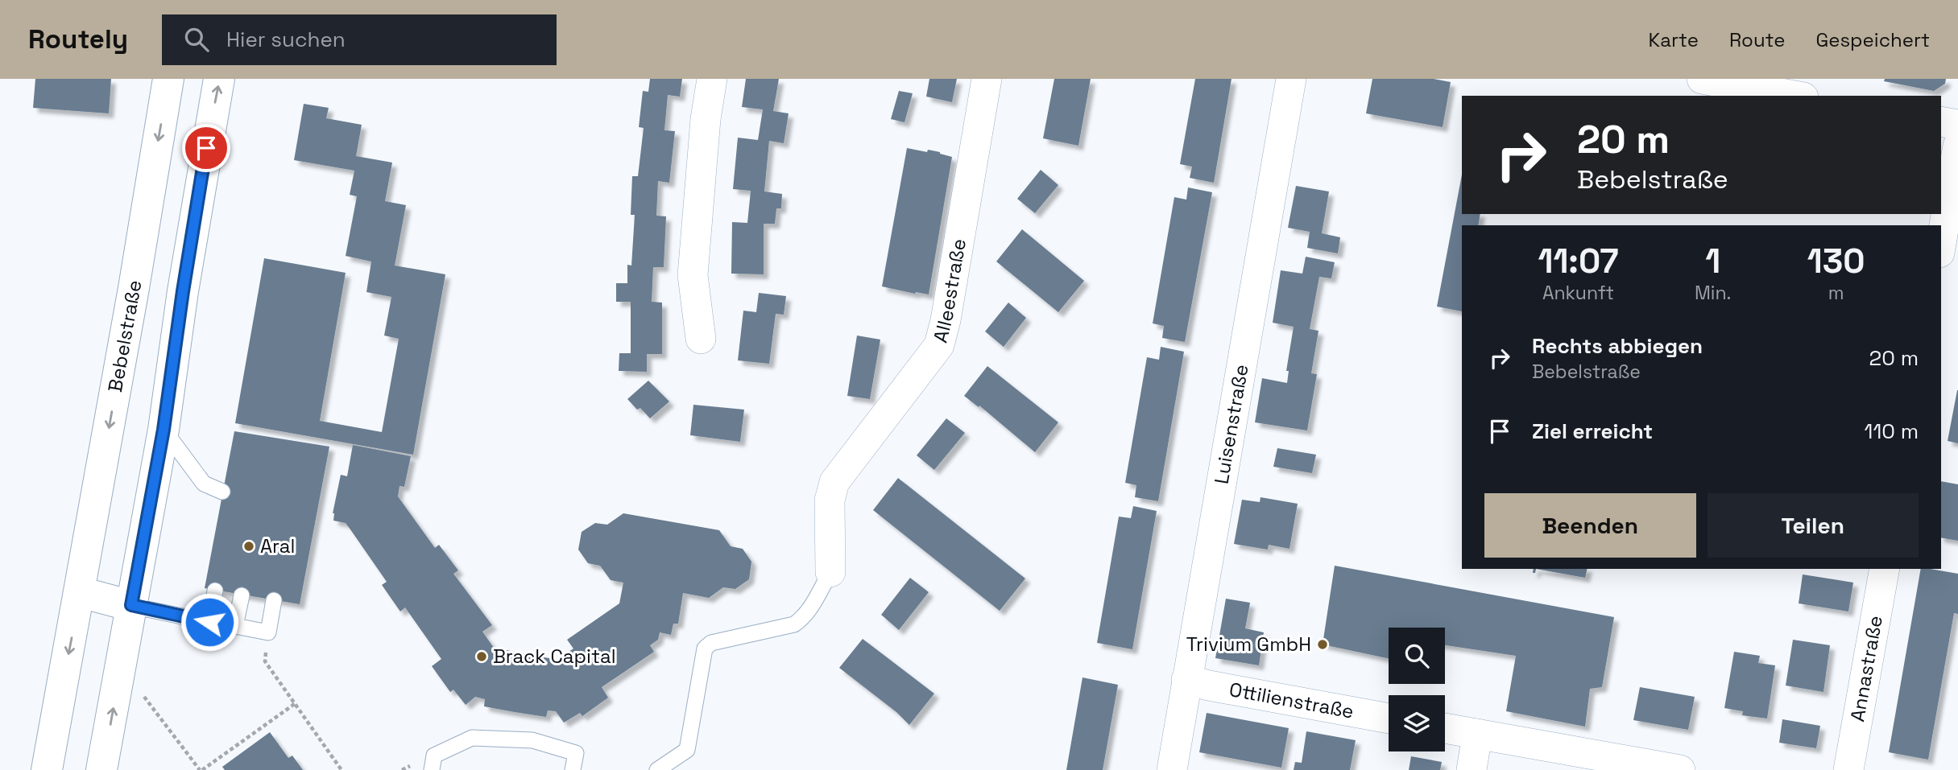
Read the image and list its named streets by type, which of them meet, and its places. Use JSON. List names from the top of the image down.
{
  "streets": {
    "street": [
      "Alleestraße",
      "Bebelstraße",
      "Luisenstraße",
      "Annastraße",
      "Ottilienstraße"
    ]
  },
  "crossings": [
    ["Luisenstraße", "Ottilienstraße"]
  ],
  "places": ["Aral", "Trivium GmbH", "Brack Capital"],
  "page": {
    "header": "Routely",
    "search": "Hier suchen",
    "nav": ["Karte", "Route", "Gespeichert"],
    "turn": ["20 m", "Bebelstraße"],
    "eta": [
      "11:07",
      "Ankunft",
      "1",
      "Min.",
      "130",
      "m"
    ],
    "list": [
      {
        "name": "Rechts abbiegen",
        "note": "Bebelstraße",
        "value": "20 m"
      },
      {
        "name": "Ziel erreicht",
        "value": "110 m"
      }
    ],
    "buttons": ["Beenden", "Teilen"]
  }
}
